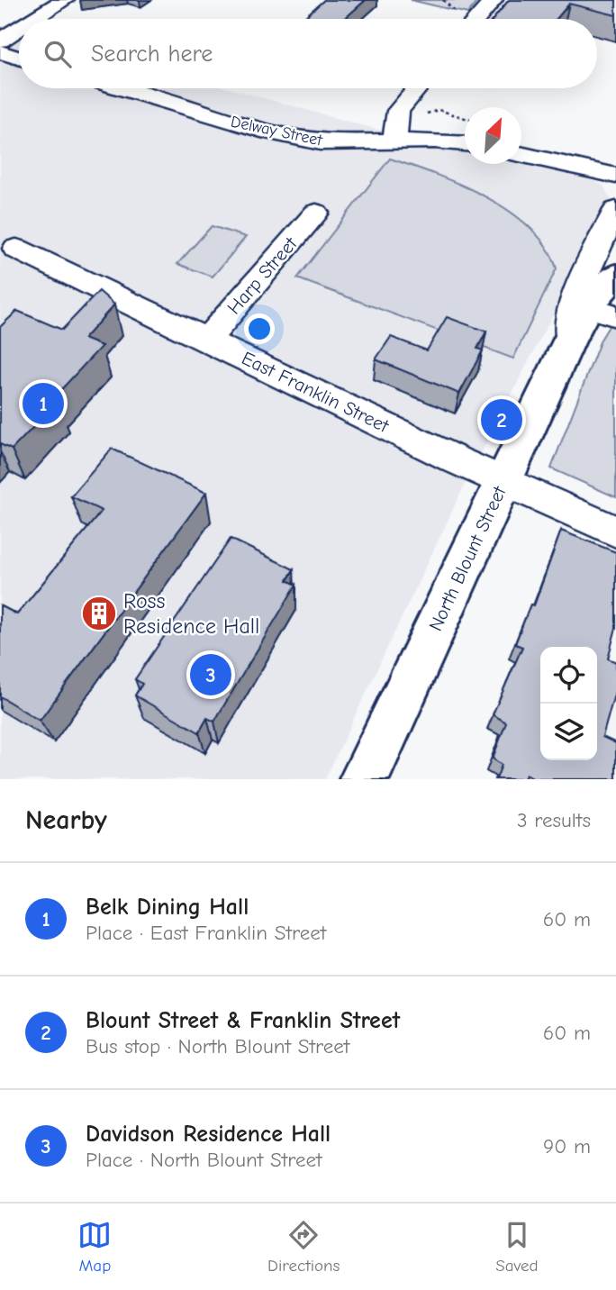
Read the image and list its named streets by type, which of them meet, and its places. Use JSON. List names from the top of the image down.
{
  "streets": {
    "main road": ["North Blount Street"],
    "street": ["Delway Street", "Harp Street", "East Franklin Street"]
  },
  "crossings": [
    ["Harp Street", "East Franklin Street"],
    ["East Franklin Street", "North Blount Street"]
  ],
  "places": {
    "building": ["Ross Residence Hall"]
  },
  "north": "top right",
  "page": {
    "search": "Search here",
    "pins": ["1", "2", "3"],
    "heading": ["Nearby", "3 results"],
    "list": [
      {
        "mark": "1",
        "name": "Belk Dining Hall",
        "note": "Place · East Franklin Street",
        "value": "60 m"
      },
      {
        "mark": "2",
        "name": "Blount Street & Franklin Street",
        "note": "Bus stop · North Blount Street",
        "value": "60 m"
      },
      {
        "mark": "3",
        "name": "Davidson Residence Hall",
        "note": "Place · North Blount Street",
        "value": "90 m"
      }
    ],
    "nav": ["Map", "Directions", "Saved"]
  }
}
